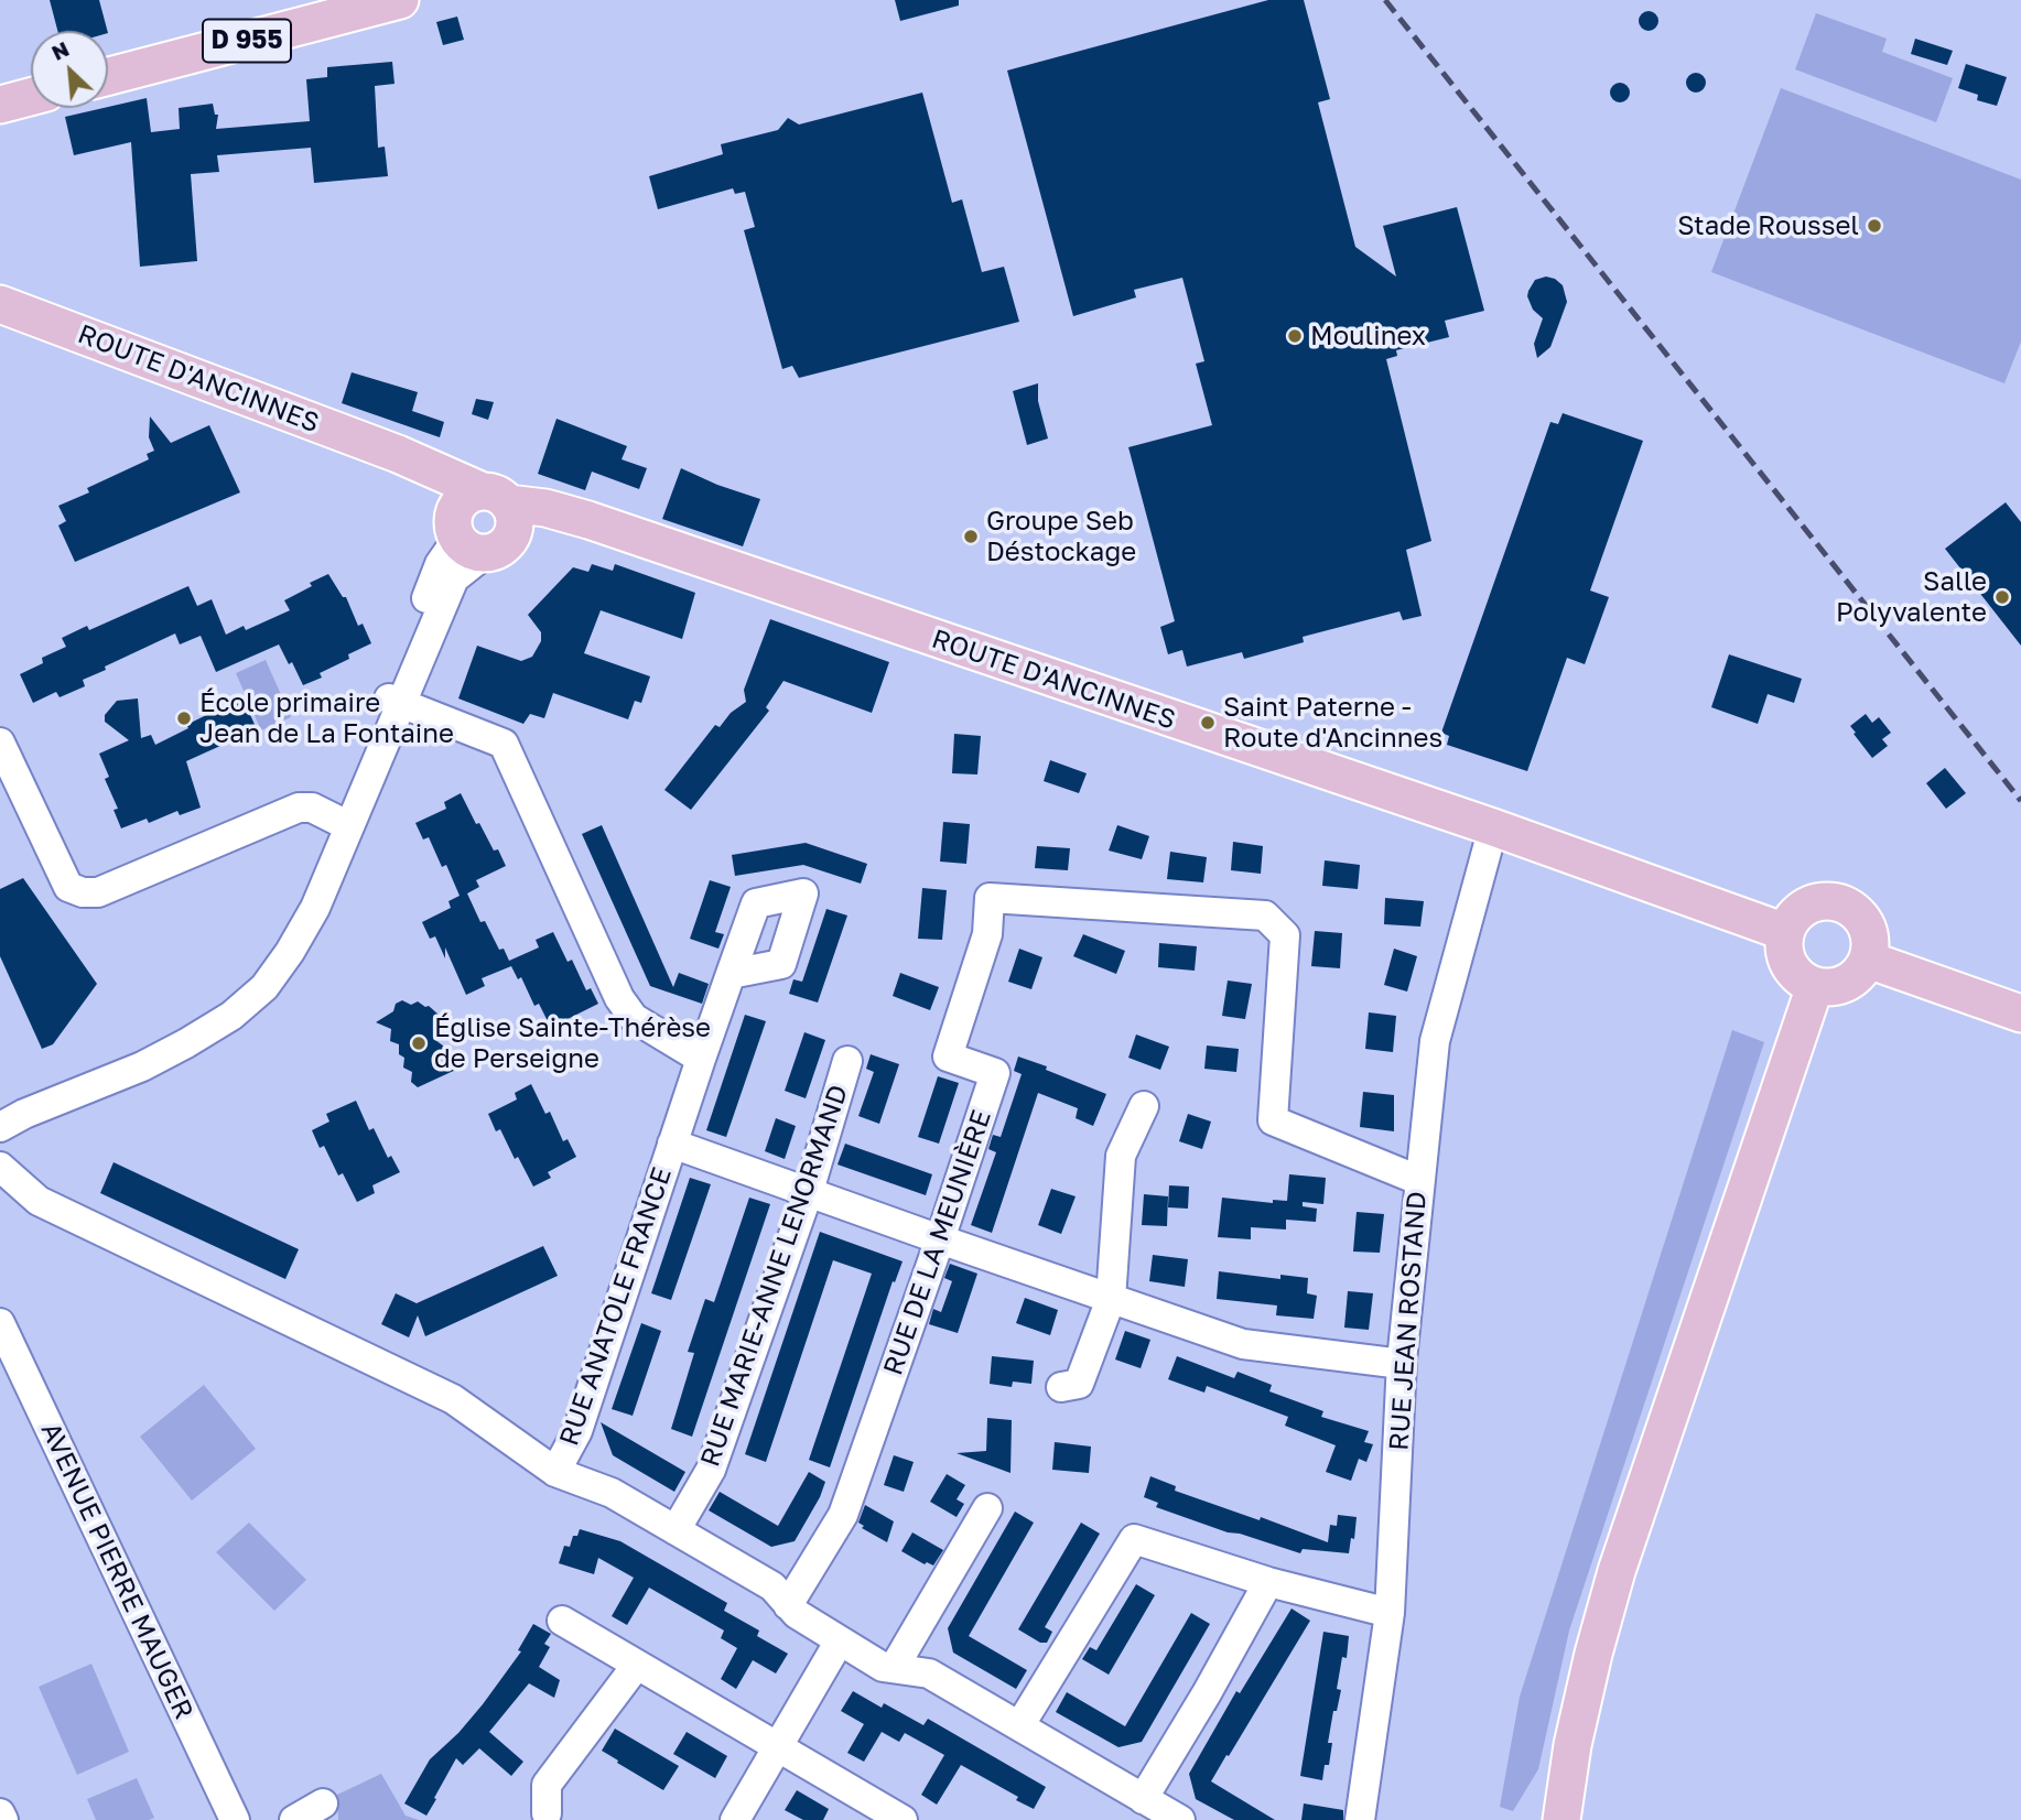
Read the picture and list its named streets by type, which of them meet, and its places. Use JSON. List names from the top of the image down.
{
  "streets": {
    "main road": ["D 955", "ROUTE D'ANCINNES"],
    "street": [
      "RUE DE LA MEUNIÈRE",
      "RUE MARIE-ANNE LENORMAND",
      "RUE ANATOLE FRANCE",
      "RUE JEAN ROSTAND",
      "AVENUE PIERRE MAUGER"
    ]
  },
  "crossings": [
    ["ROUTE D'ANCINNES", "RUE JEAN ROSTAND"],
    ["RUE DE LA MEUNIÈRE", "RUE JEAN ROSTAND"]
  ],
  "places": [
    "Stade Roussel",
    "Moulinex",
    "Groupe Seb Déstockage",
    "Salle Polyvalente",
    "École primaire Jean de La Fontaine",
    "Saint Paterne - Route d'Ancinnes",
    "Église Sainte-Thérèse de Perseigne"
  ],
  "north": "top left"
}
